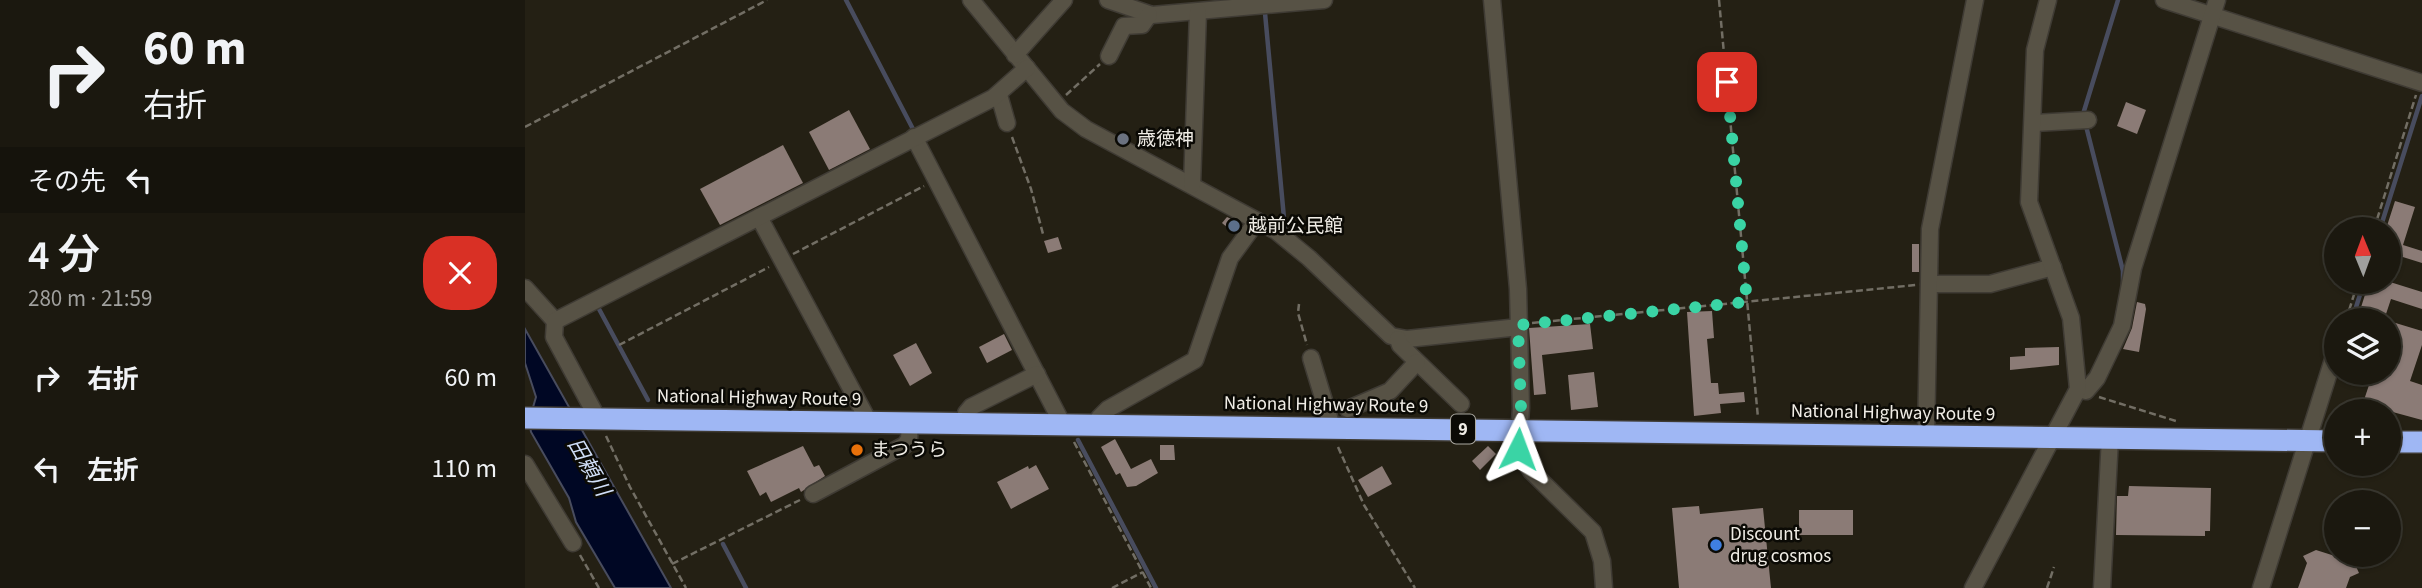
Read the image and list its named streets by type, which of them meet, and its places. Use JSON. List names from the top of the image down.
{
  "streets": {
    "highway": ["National Highway Route 9", "9"]
  },
  "water": ["田頼川"],
  "places": [
    "歳徳神",
    "越前公民館",
    "まつうら",
    "Discount drug cosmos"
  ],
  "north": "top",
  "page": {
    "turn": ["60 m", "右折"],
    "then": "その先",
    "heading": ["4 分", "280 m · 21:59"],
    "map_buttons": ["+", "−"],
    "list": [
      {
        "name": "右折",
        "value": "60 m"
      },
      {
        "name": "左折",
        "value": "110 m"
      }
    ]
  }
}
